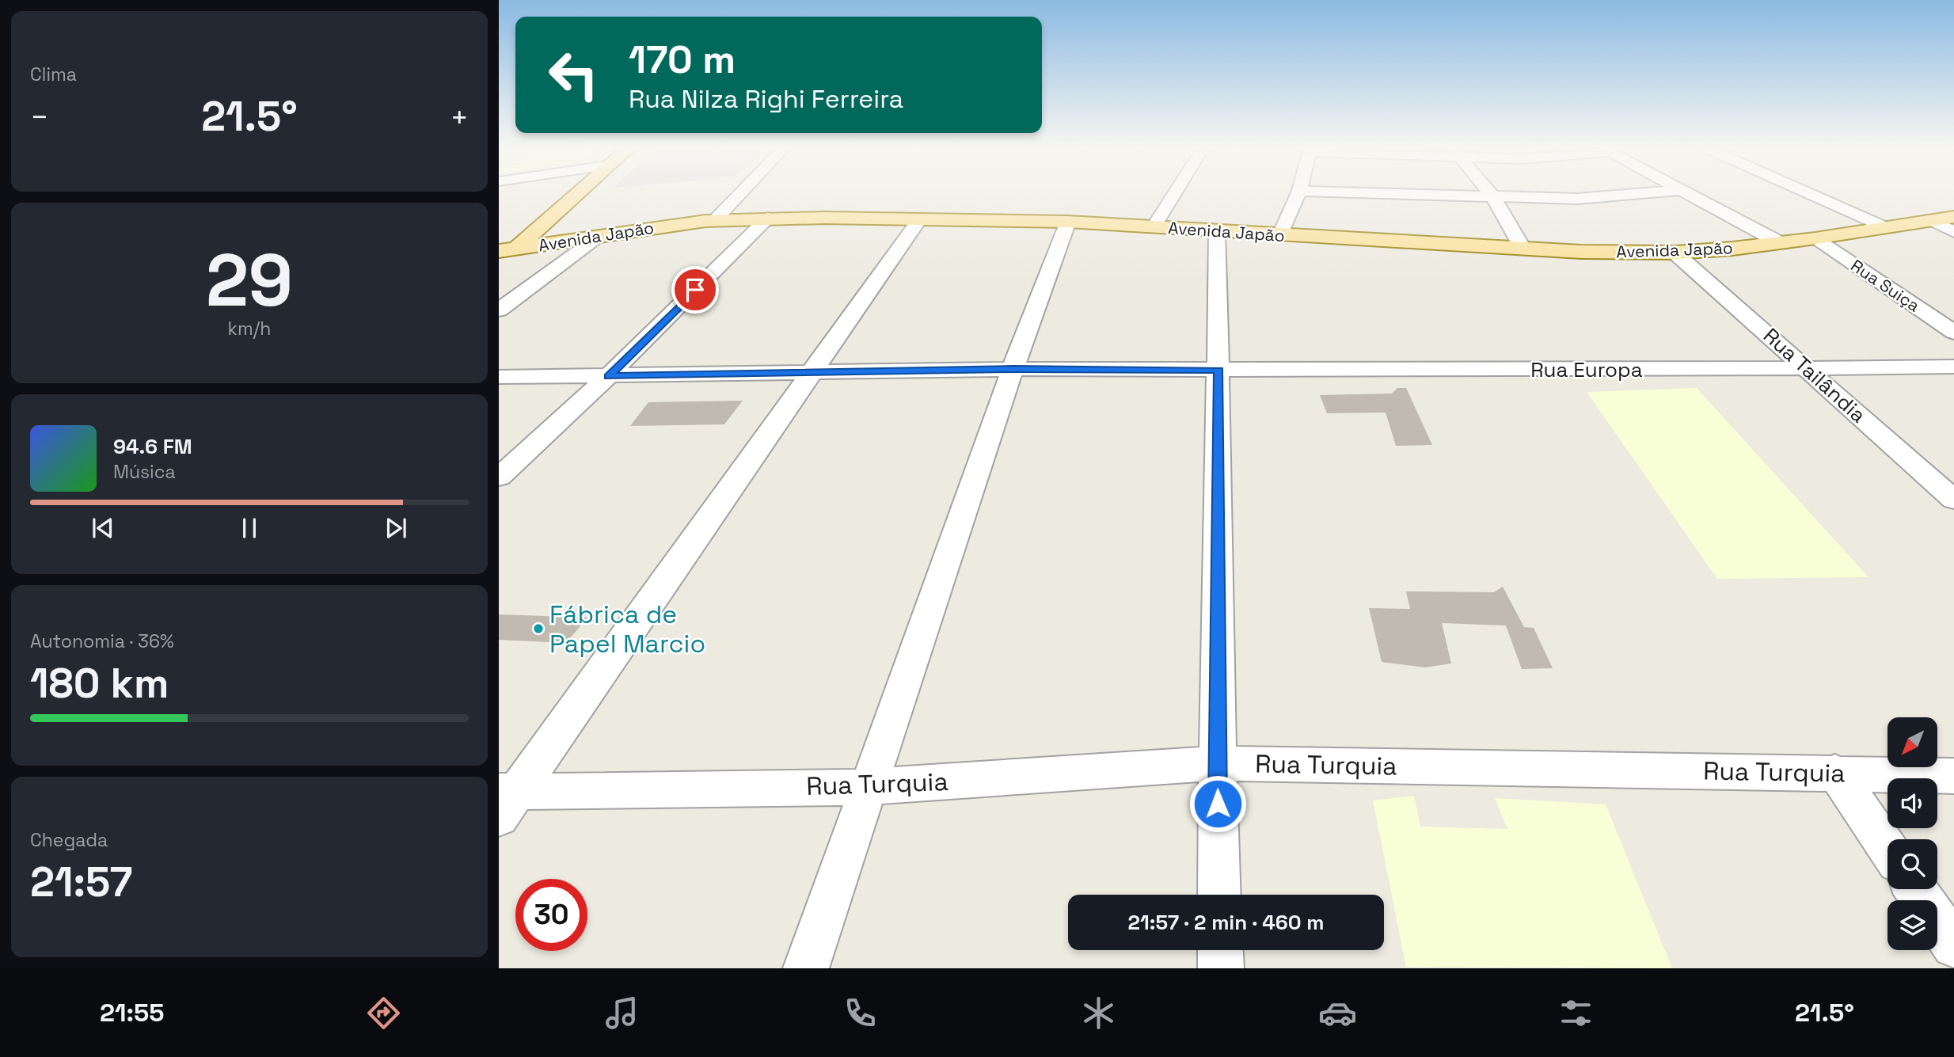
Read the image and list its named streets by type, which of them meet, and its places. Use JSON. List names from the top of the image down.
{
  "streets": {
    "main road": ["Avenida Japão"],
    "street": [
      "Rua Suiça",
      "Rua Europa",
      "Rua Tailândia",
      "Rua Turquia"
    ]
  },
  "crossings": [
    ["Avenida Japão", "Rua Suiça"],
    ["Avenida Japão", "Rua Tailândia"],
    ["Rua Europa", "Rua Tailândia"]
  ],
  "places": ["Fábrica de Papel Marcio"],
  "north": "bottom left",
  "page": {
    "tile": [
      "Clima",
      ["29", "km/h"],
      ["Autonomia · 36%", "180 km"],
      ["Chegada", "21:57"]
    ],
    "turn": ["170 m", "Rua Nilza Righi Ferreira"],
    "heat": ["−", "21.5°", "+"],
    "song": ["94.6 FM", "Música"],
    "limit": "30",
    "trip": "21:57 · 2 min · 460 m",
    "tabs": ["21:55", "21.5°"]
  }
}
